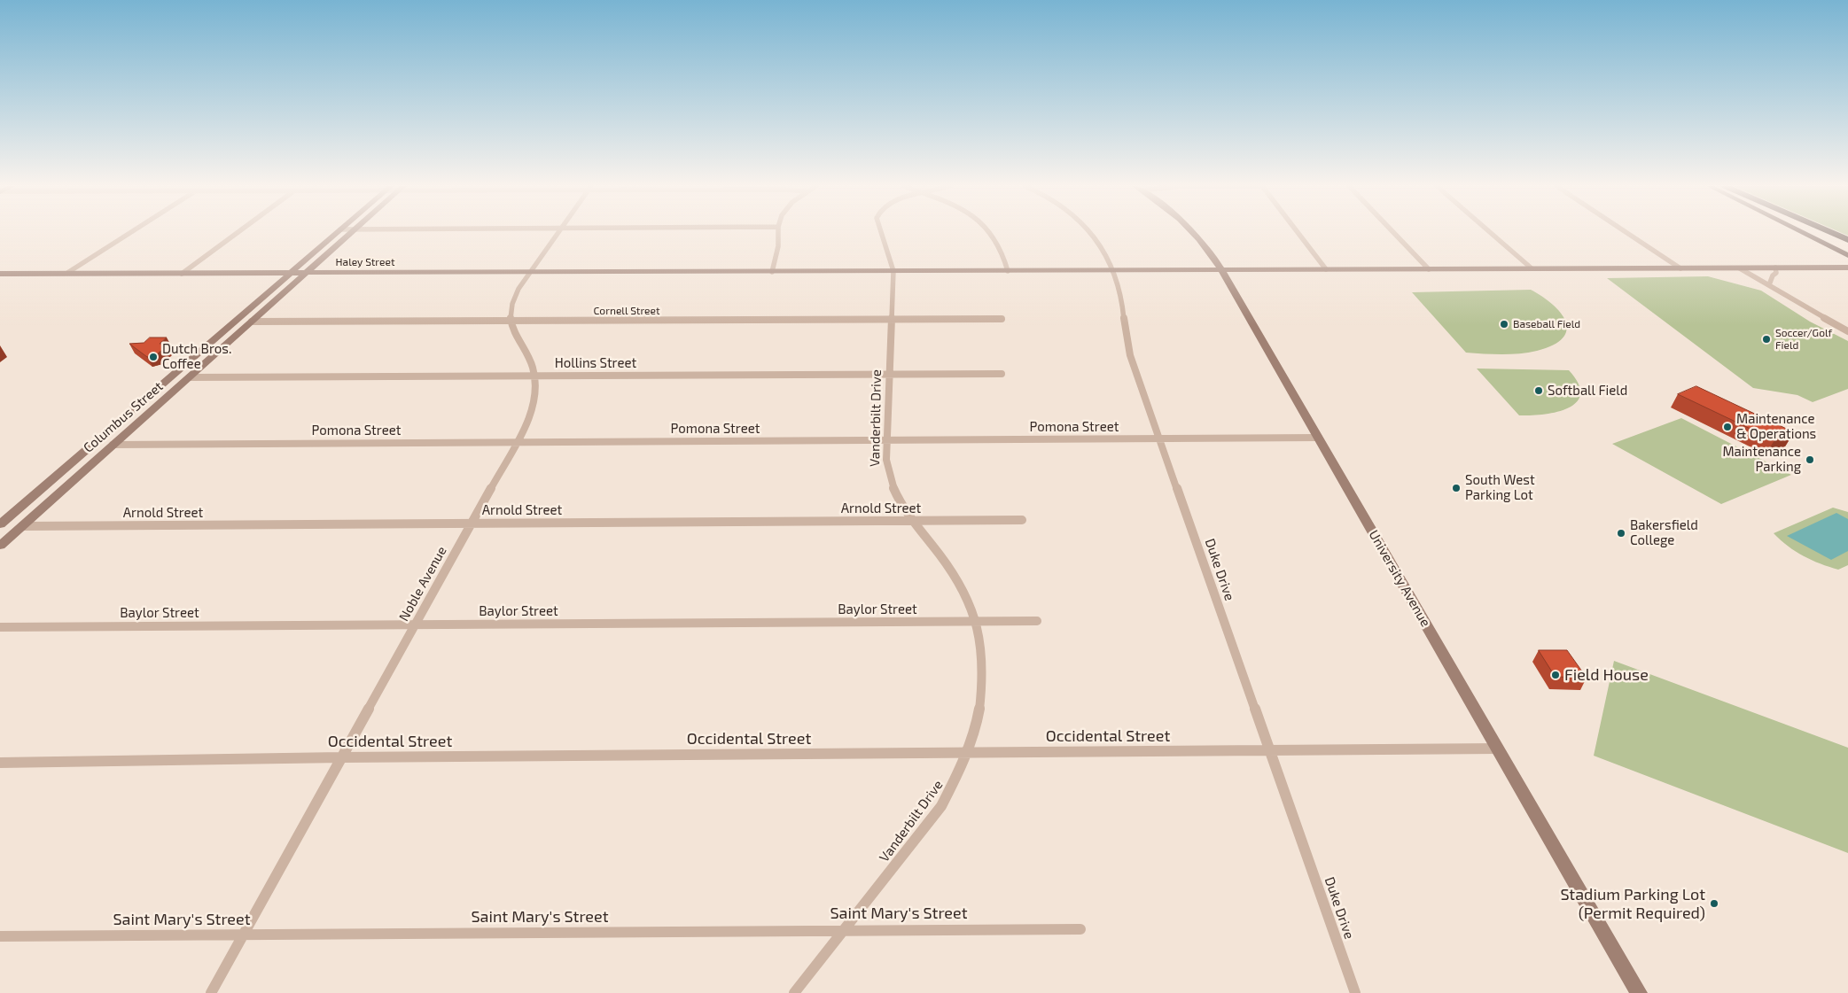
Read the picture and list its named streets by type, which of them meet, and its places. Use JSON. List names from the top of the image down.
{
  "streets": {
    "street": [
      "Haley Street",
      "Cornell Street",
      "Hollins Street",
      "Columbus Street",
      "Vanderbilt Drive",
      "Pomona Street",
      "Arnold Street",
      "Duke Drive",
      "University Avenue",
      "Noble Avenue",
      "Baylor Street",
      "Occidental Street",
      "Saint Mary's Street"
    ]
  },
  "crossings": [
    ["Haley Street", "Columbus Street"],
    ["Haley Street", "Vanderbilt Drive"],
    ["Haley Street", "Duke Drive"],
    ["Haley Street", "University Avenue"],
    ["Haley Street", "Noble Avenue"],
    ["Cornell Street", "Columbus Street"],
    ["Cornell Street", "Vanderbilt Drive"],
    ["Cornell Street", "Noble Avenue"],
    ["Hollins Street", "Columbus Street"],
    ["Hollins Street", "Vanderbilt Drive"],
    ["Hollins Street", "Noble Avenue"],
    ["Columbus Street", "Pomona Street"],
    ["Columbus Street", "Arnold Street"],
    ["Vanderbilt Drive", "Pomona Street"],
    ["Vanderbilt Drive", "Arnold Street"],
    ["Vanderbilt Drive", "Baylor Street"],
    ["Vanderbilt Drive", "Occidental Street"],
    ["Vanderbilt Drive", "Saint Mary's Street"],
    ["Pomona Street", "Duke Drive"],
    ["Pomona Street", "University Avenue"],
    ["Pomona Street", "Noble Avenue"],
    ["Arnold Street", "Noble Avenue"],
    ["Duke Drive", "Occidental Street"],
    ["University Avenue", "Occidental Street"],
    ["Noble Avenue", "Baylor Street"],
    ["Noble Avenue", "Occidental Street"],
    ["Noble Avenue", "Saint Mary's Street"]
  ],
  "places": [
    "Baseball Field",
    "Soccer/Golf Field",
    "Dutch Bros. Coffee",
    "Softball Field",
    "Maintenance & Operations",
    "Maintenance Parking",
    "South West Parking Lot",
    "Bakersfield College",
    "Field House",
    "Stadium Parking Lot (Permit Required)"
  ]
}
